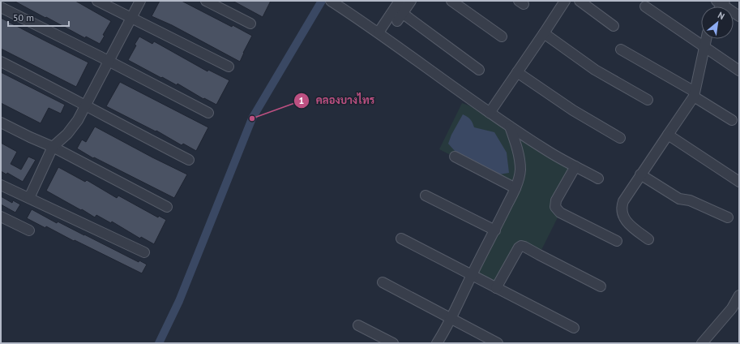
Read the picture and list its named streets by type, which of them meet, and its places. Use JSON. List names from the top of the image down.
{
  "places": ["คลองบางไทร"],
  "scale_bar": "50 m",
  "north": "top right"
}
